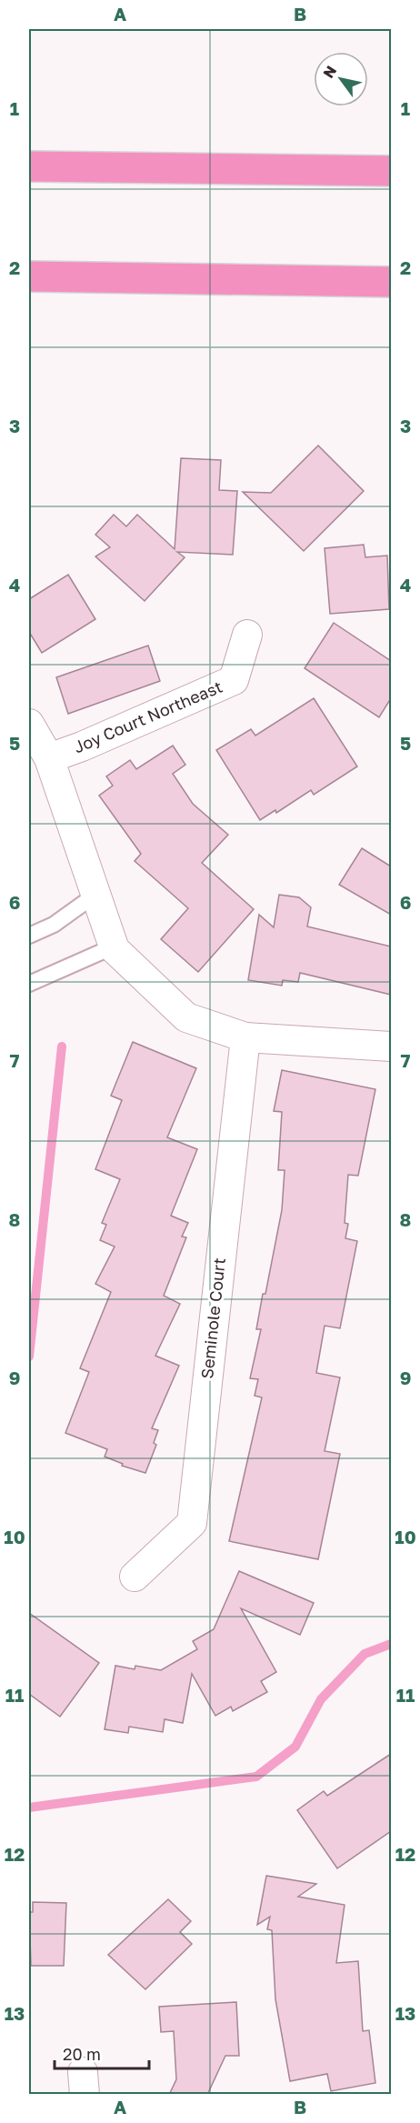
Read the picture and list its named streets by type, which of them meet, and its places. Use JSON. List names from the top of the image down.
{
  "streets": {
    "street": ["Joy Court Northeast", "Seminole Court"]
  },
  "scale_bar": "20 m",
  "north": "top left",
  "grid": {
    "columns": ["A", "B"],
    "rows": [
      "1",
      "2",
      "3",
      "4",
      "5",
      "6",
      "7",
      "8",
      "9",
      "10",
      "11",
      "12",
      "13"
    ]
  }
}
